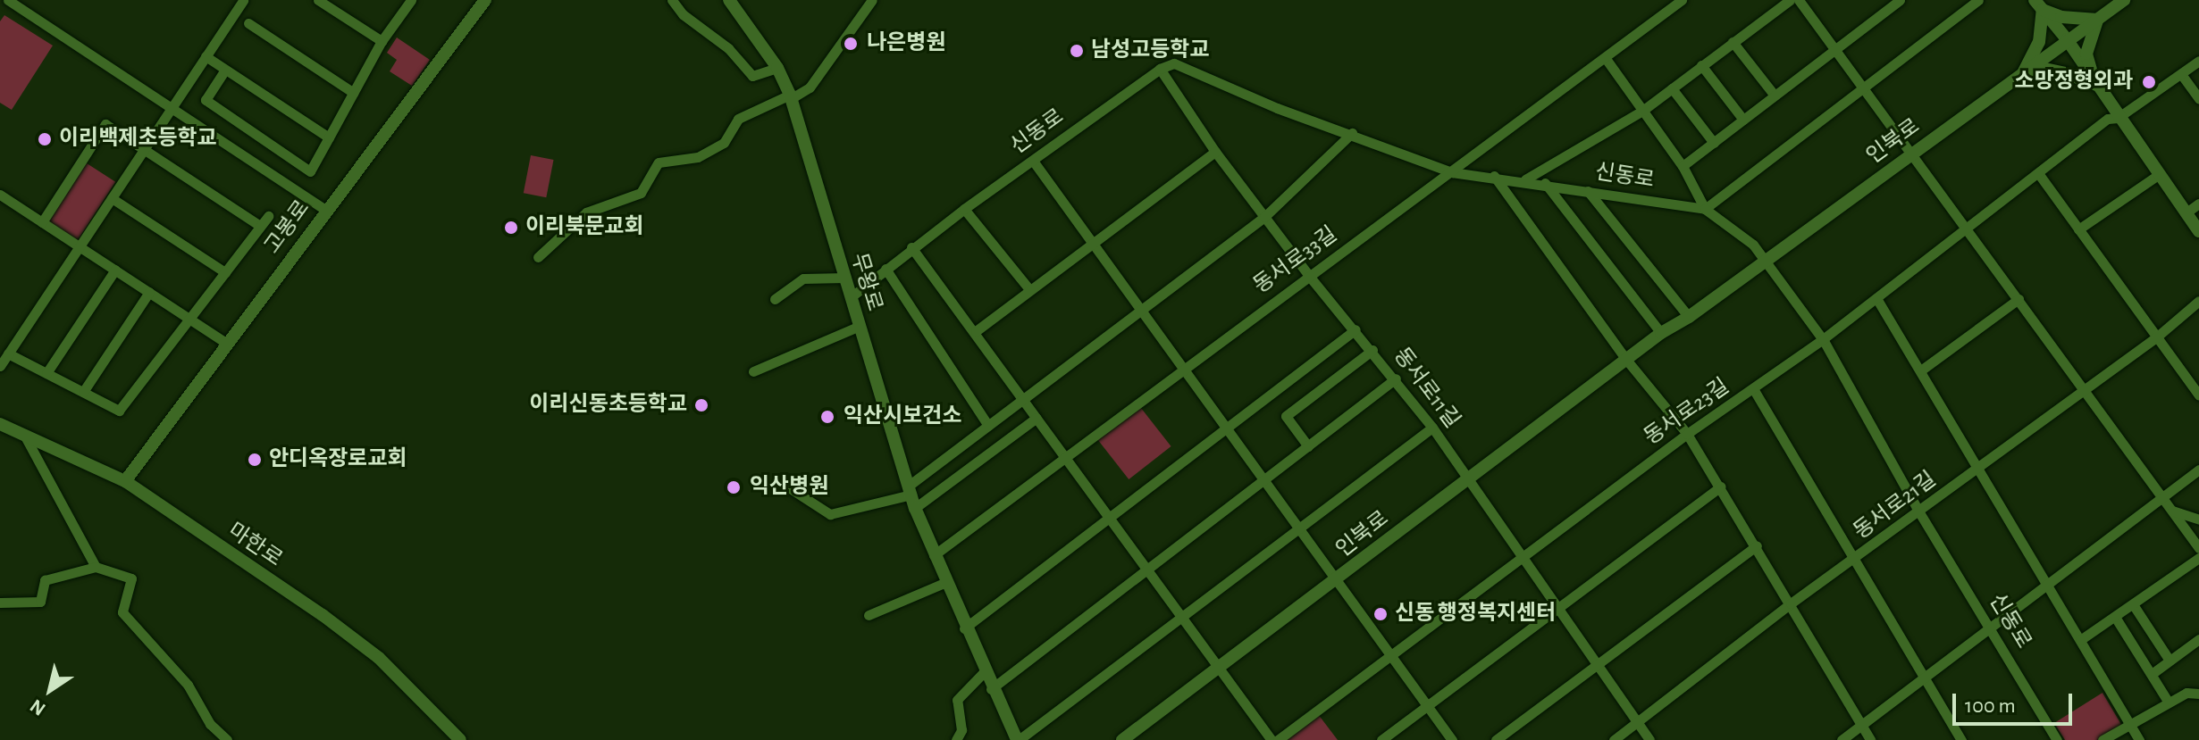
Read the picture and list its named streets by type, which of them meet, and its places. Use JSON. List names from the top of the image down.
{
  "streets": {
    "street": [
      "신동로",
      "인북로",
      "고봉로",
      "동서로33길",
      "무왕로",
      "동서로11길",
      "동서로23길",
      "동서로21길",
      "마한로"
    ]
  },
  "crossings": [
    ["신동로", "인북로"],
    ["신동로", "동서로33길"],
    ["신동로", "무왕로"],
    ["신동로", "동서로11길"],
    ["신동로", "동서로23길"],
    ["신동로", "동서로21길"],
    ["인북로", "동서로11길"],
    ["고봉로", "마한로"],
    ["동서로33길", "무왕로"],
    ["동서로33길", "동서로11길"],
    ["동서로11길", "동서로23길"],
    ["동서로11길", "동서로21길"]
  ],
  "places": [
    "나은병원",
    "남성고등학교",
    "소망정형외과",
    "이리백제초등학교",
    "이리북문교회",
    "이리신동초등학교",
    "익산시보건소",
    "안디옥장로교회",
    "익산병원",
    "신동 행정복지센터"
  ],
  "scale_bar": "100 m",
  "north": "bottom left"
}
